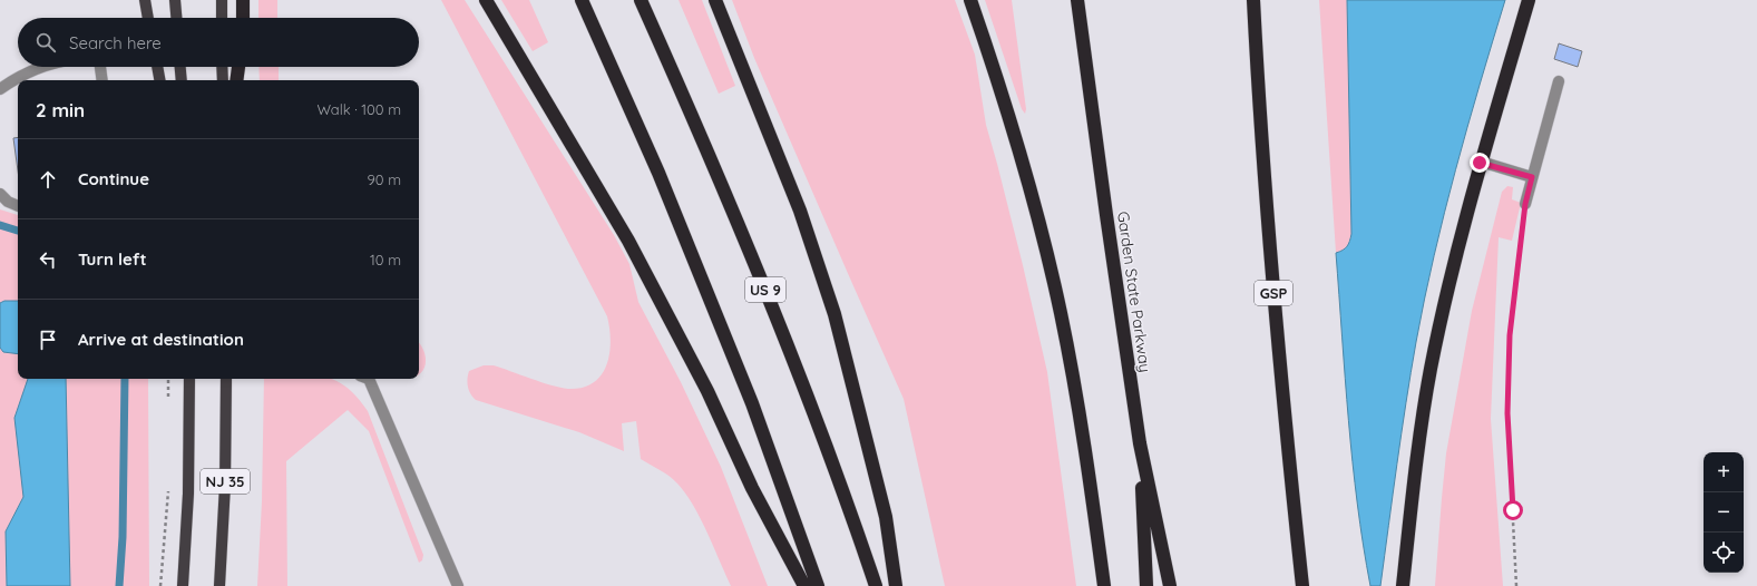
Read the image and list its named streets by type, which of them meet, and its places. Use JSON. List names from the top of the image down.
{
  "streets": {
    "highway": ["US 9", "Garden State Parkway", "GSP"],
    "main road": ["NJ 35"]
  },
  "page": {
    "search": "Search here",
    "heading": ["2 min", "Walk · 100 m"],
    "list": [
      ["Continue", "90 m"],
      ["Turn left", "10 m"],
      "Arrive at destination"
    ],
    "map_buttons": ["+", "−"]
  }
}
